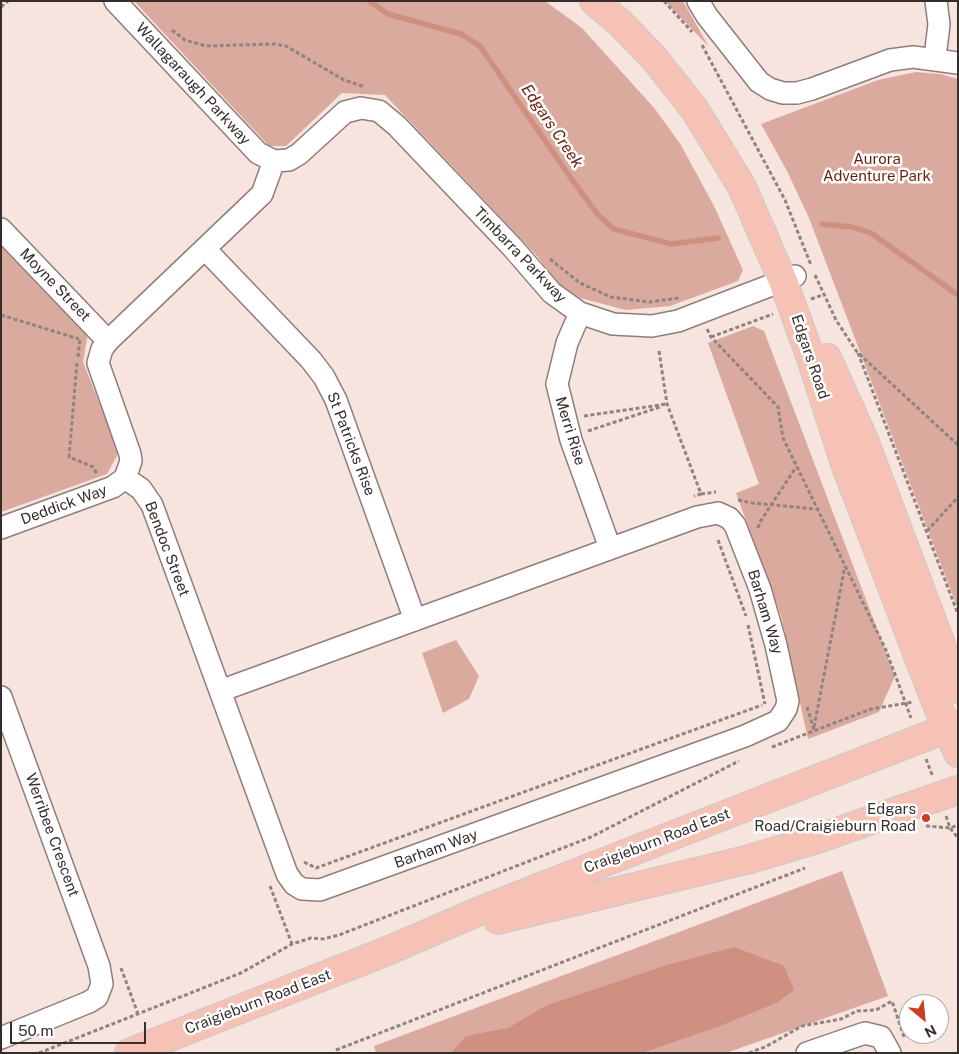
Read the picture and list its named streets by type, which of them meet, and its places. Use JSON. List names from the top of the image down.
{
  "streets": {
    "main road": ["Edgars Road", "Craigieburn Road East"],
    "street": [
      "Wallagaraugh Parkway",
      "Timbarra Parkway",
      "Moyne Street",
      "Merri Rise",
      "St Patricks Rise",
      "Deddick Way",
      "Bendoc Street",
      "Barham Way",
      "Werribee Crescent"
    ]
  },
  "crossings": [
    ["Wallagaraugh Parkway", "Timbarra Parkway"],
    ["Timbarra Parkway", "Edgars Road"],
    ["Timbarra Parkway", "Merri Rise"],
    ["Edgars Road", "Craigieburn Road East"],
    ["Deddick Way", "Bendoc Street"],
    ["Bendoc Street", "Barham Way"]
  ],
  "water": ["Edgars Creek"],
  "parks": ["Aurora Adventure Park"],
  "places": ["Edgars Road/Craigieburn Road"],
  "scale_bar": "50 m",
  "north": "bottom right"
}
